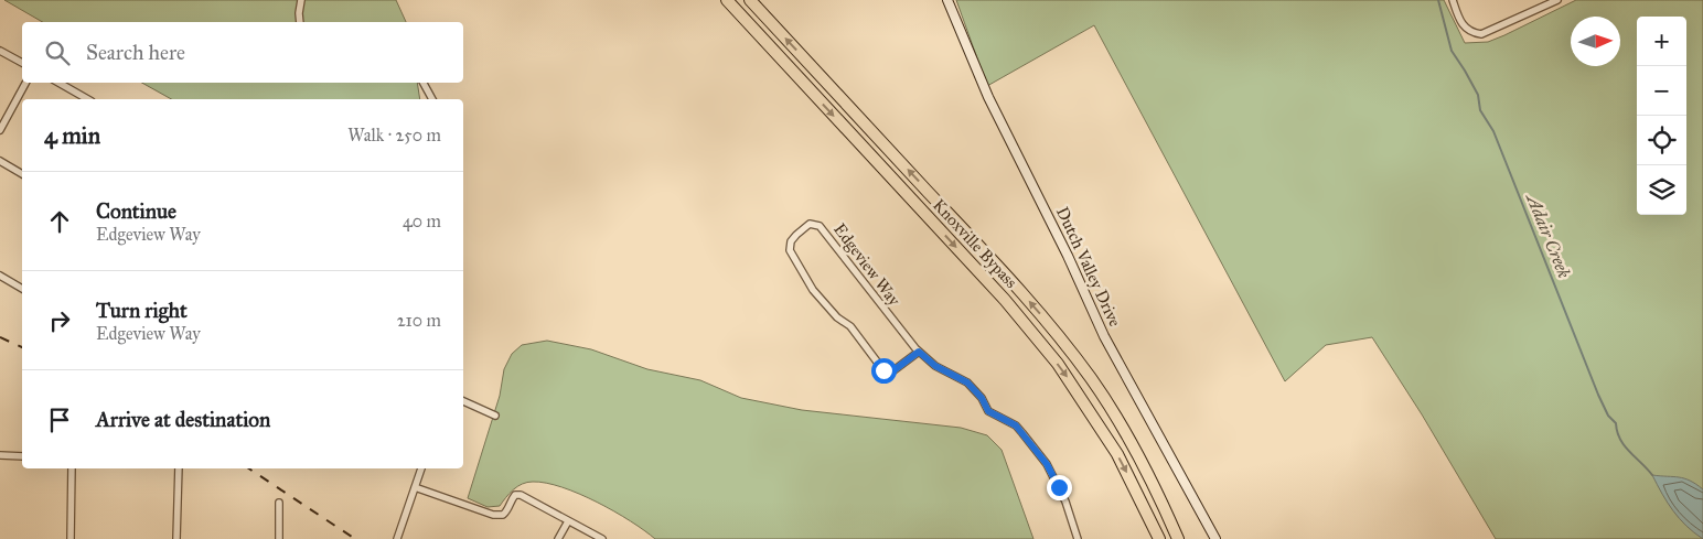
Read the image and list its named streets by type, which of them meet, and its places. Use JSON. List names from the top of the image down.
{
  "streets": {
    "highway": ["Knoxville Bypass"],
    "street": ["Edgeview Way", "Dutch Valley Drive"]
  },
  "water": ["Adair Creek"],
  "north": "right",
  "page": {
    "map_buttons": ["+", "−"],
    "search": "Search here",
    "heading": ["4 min", "Walk · 250 m"],
    "list": [
      ["Continue", "Edgeview Way", "40 m"],
      ["Turn right", "Edgeview Way", "210 m"],
      "Arrive at destination"
    ]
  }
}
